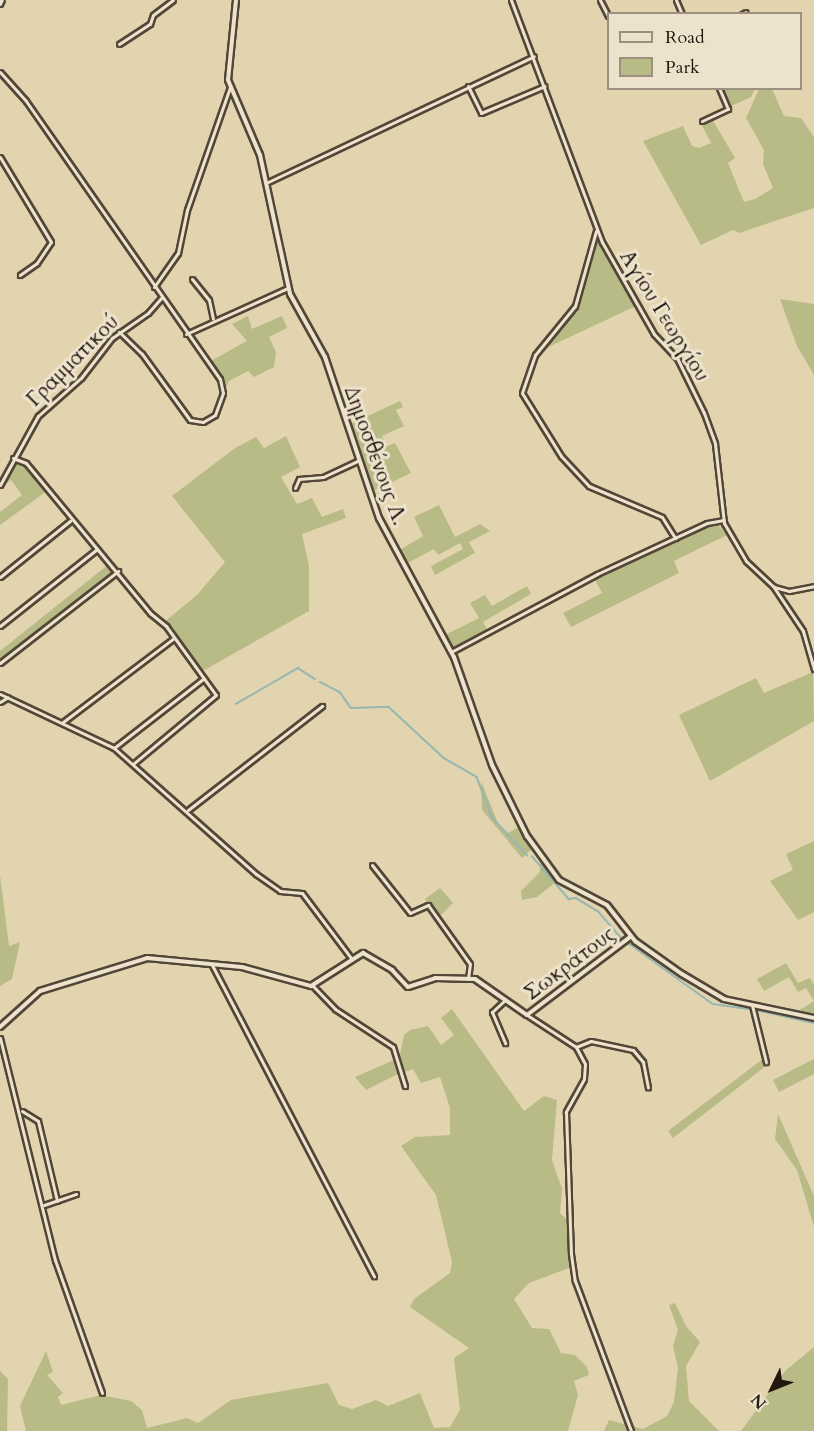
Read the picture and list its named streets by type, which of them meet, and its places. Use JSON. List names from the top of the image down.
{
  "streets": {
    "street": [
      "Αγίου Γεωργίου",
      "Γραμματικού",
      "Δημοσθένους Λ.",
      "Σωκράτους"
    ]
  },
  "crossings": [
    ["Δημοσθένους Λ.", "Σωκράτους"]
  ],
  "legend": ["Road", "Park"],
  "north": "bottom left"
}
